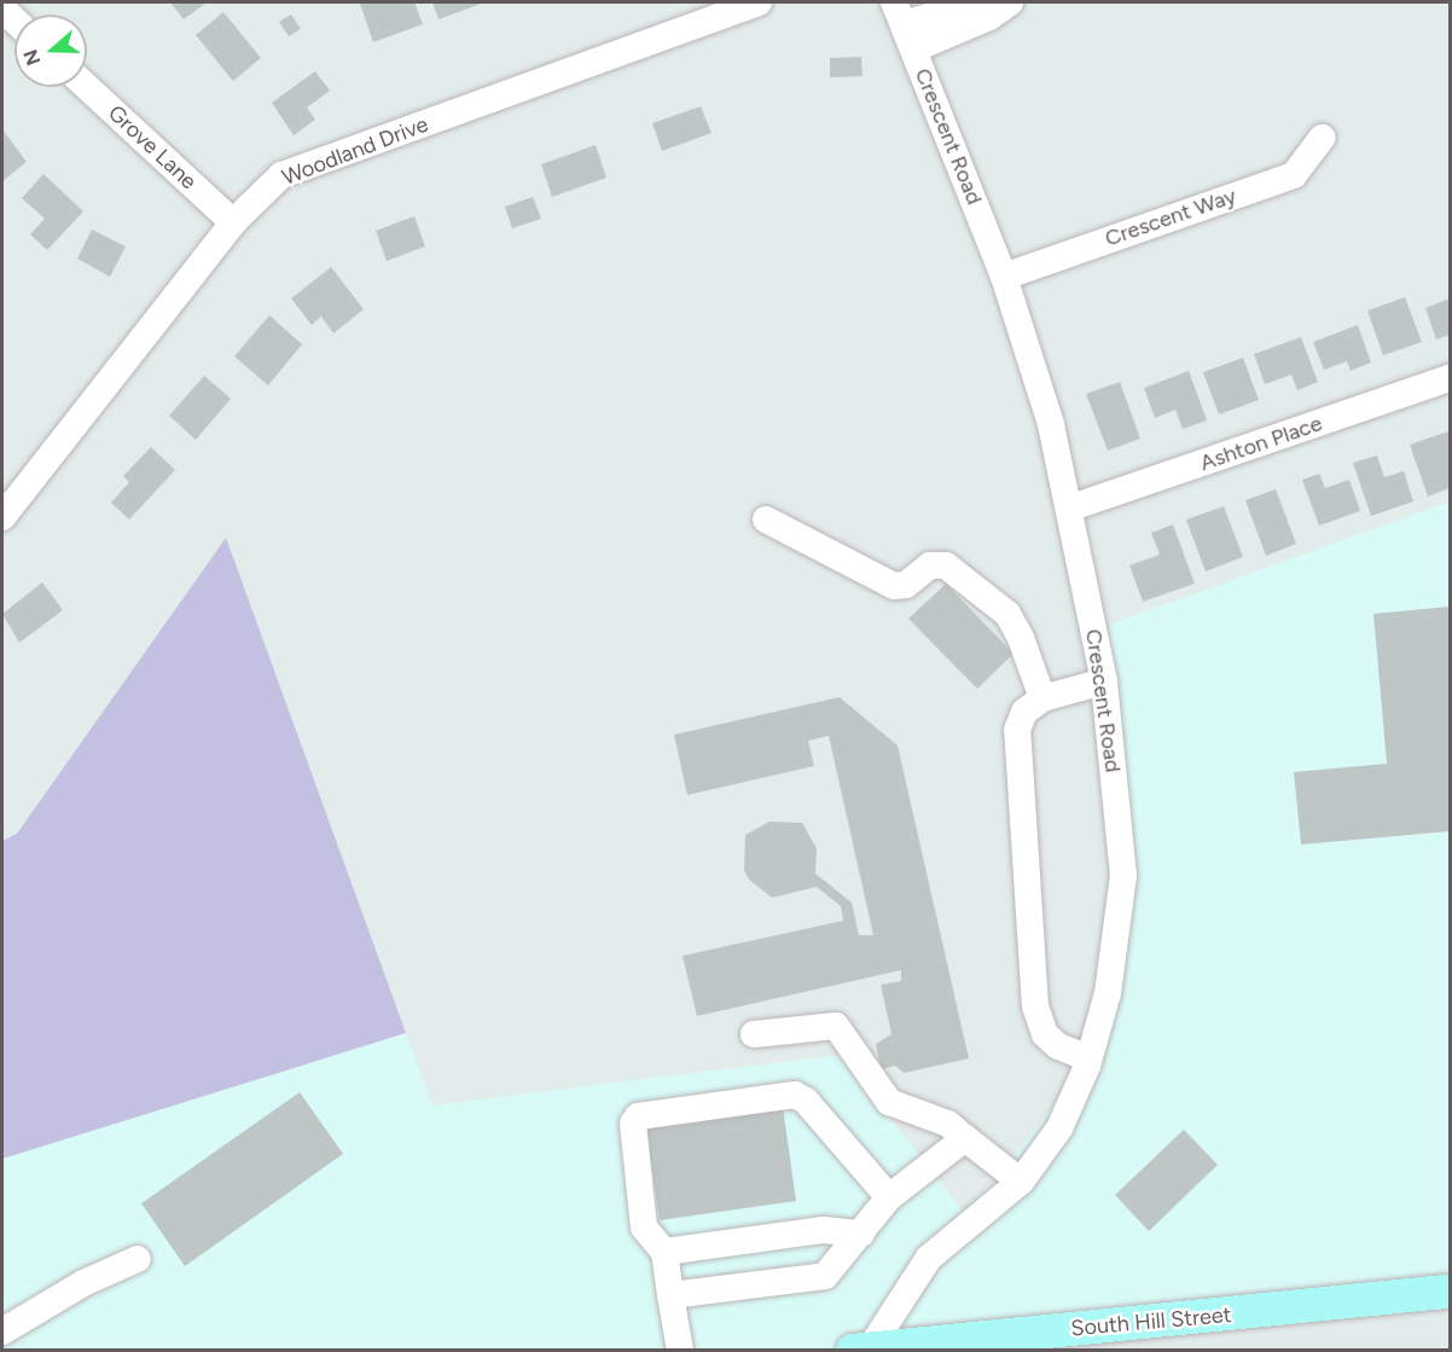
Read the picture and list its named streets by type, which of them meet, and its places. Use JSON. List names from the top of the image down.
{
  "streets": {
    "main road": ["South Hill Street"],
    "street": [
      "Crescent Road",
      "Grove Lane",
      "Woodland Drive",
      "Crescent Way",
      "Ashton Place"
    ]
  },
  "crossings": [
    ["Crescent Road", "Crescent Way"],
    ["Crescent Road", "Ashton Place"],
    ["Crescent Road", "South Hill Street"],
    ["Grove Lane", "Woodland Drive"]
  ],
  "north": "left"
}
